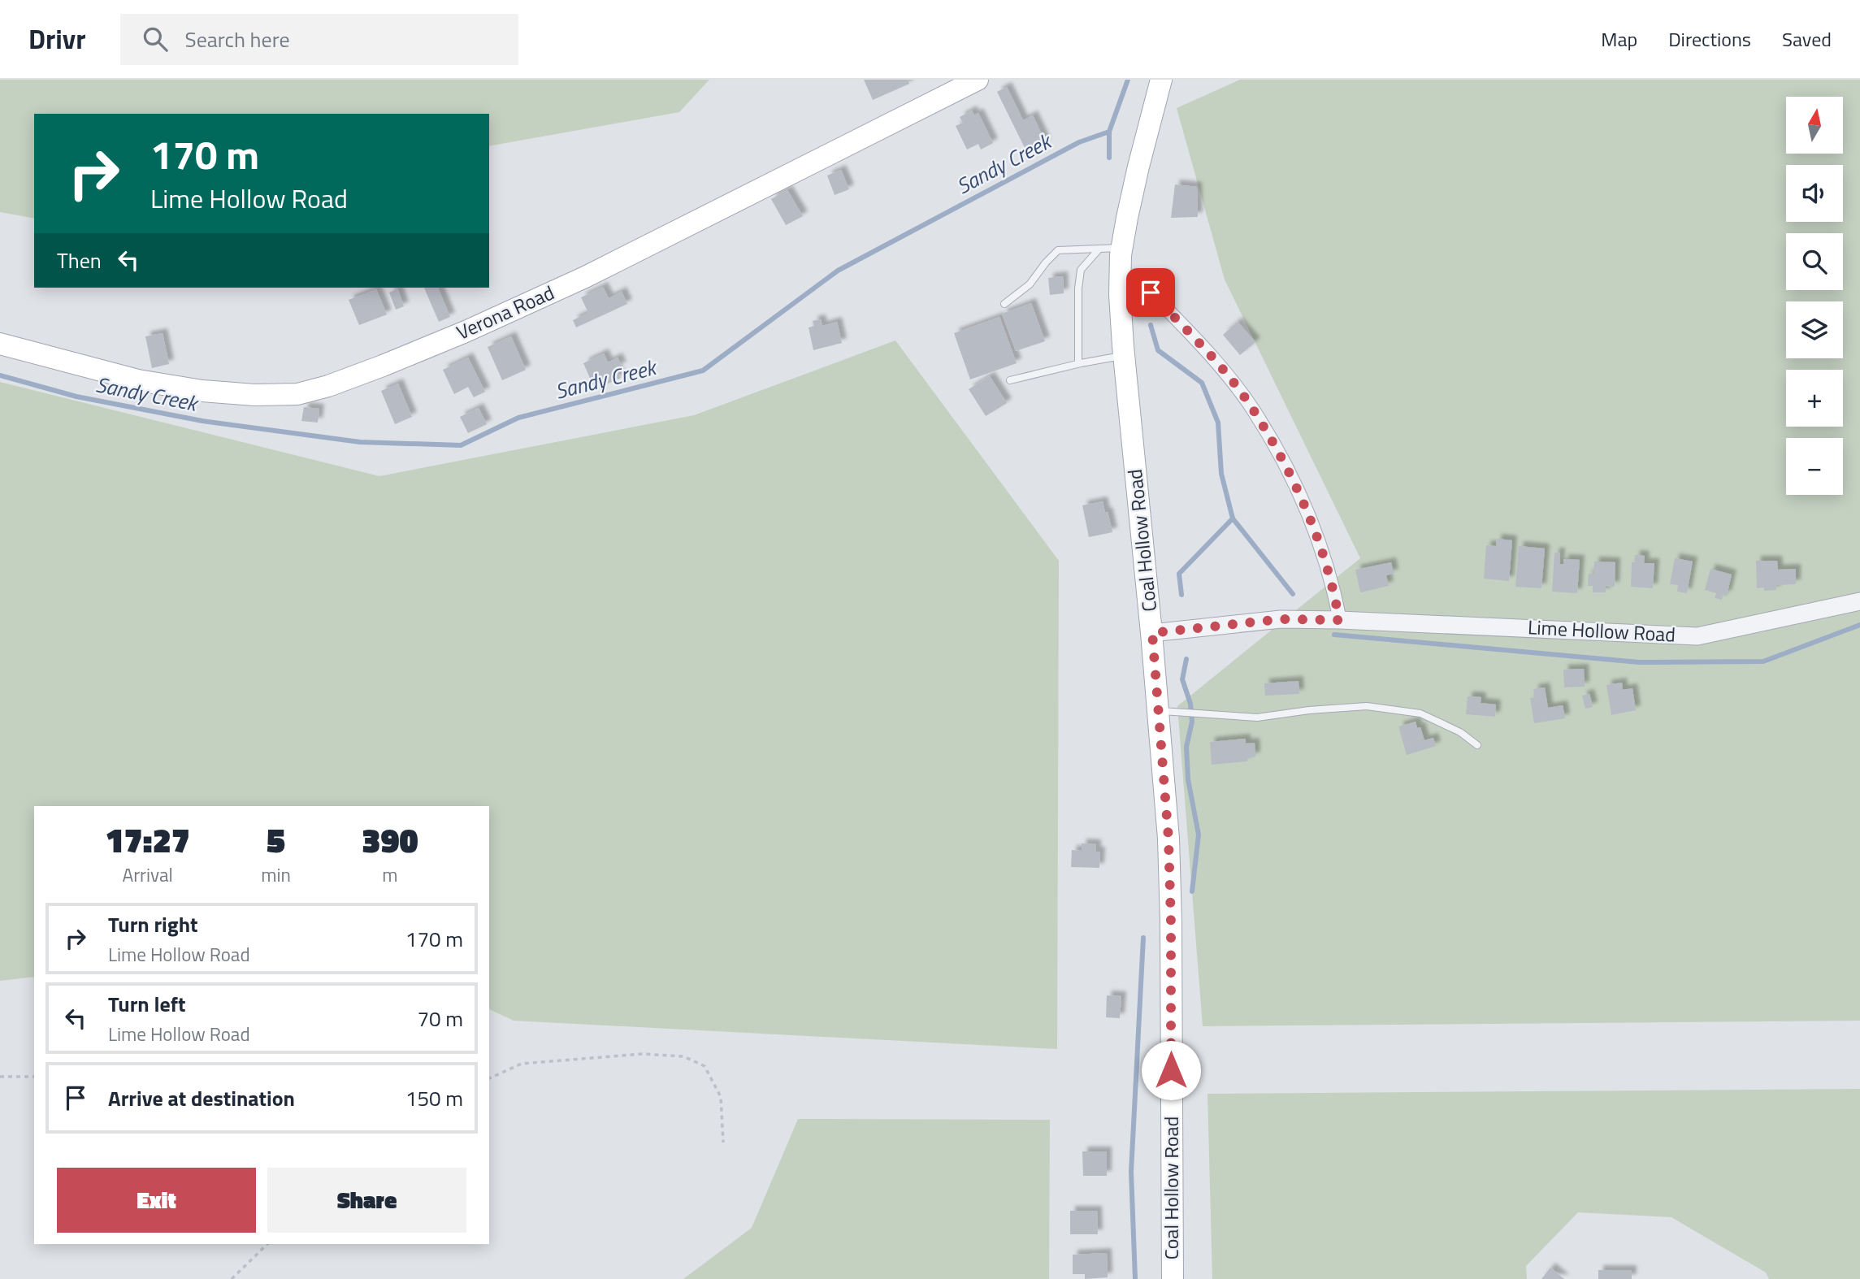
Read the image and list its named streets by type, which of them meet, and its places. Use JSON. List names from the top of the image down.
{
  "streets": {
    "main road": ["Verona Road", "Coal Hollow Road"],
    "street": ["Lime Hollow Road"]
  },
  "crossings": [
    ["Coal Hollow Road", "Lime Hollow Road"]
  ],
  "water": ["Sandy Creek"],
  "north": "top",
  "page": {
    "header": "Drivr",
    "search": "Search here",
    "nav": ["Map", "Directions", "Saved"],
    "map_buttons": ["+", "−"],
    "turn": ["170 m", "Lime Hollow Road"],
    "then": "Then",
    "eta": [
      "17:27",
      "Arrival",
      "5",
      "min",
      "390",
      "m"
    ],
    "list": [
      {
        "name": "Turn right",
        "note": "Lime Hollow Road",
        "value": "170 m"
      },
      {
        "name": "Turn left",
        "note": "Lime Hollow Road",
        "value": "70 m"
      },
      {
        "name": "Arrive at destination",
        "value": "150 m"
      }
    ],
    "buttons": ["Exit", "Share"]
  }
}
